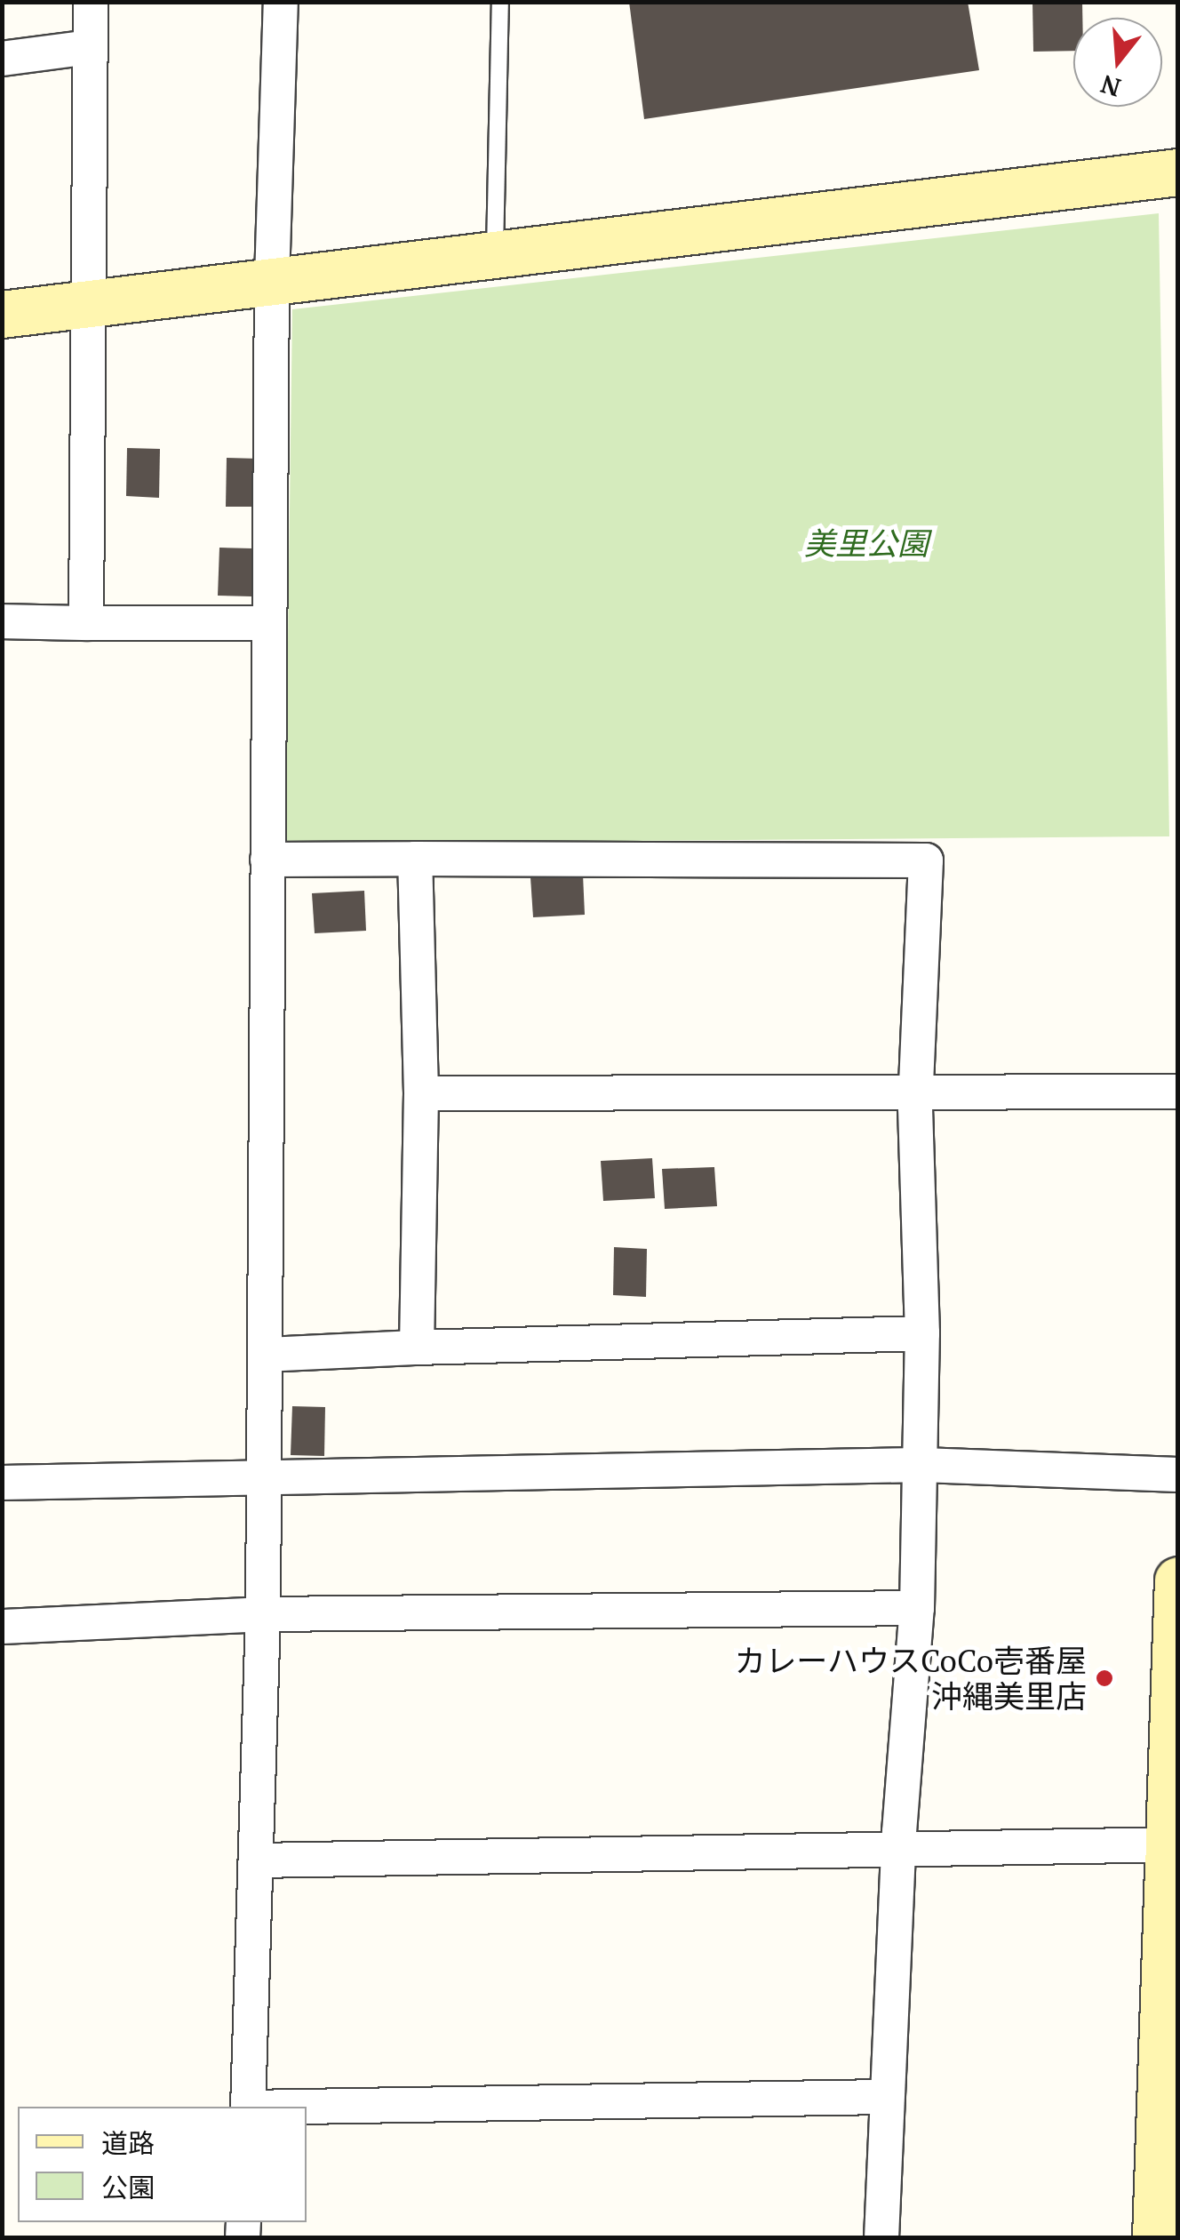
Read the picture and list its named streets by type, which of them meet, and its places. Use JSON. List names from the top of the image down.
{
  "parks": ["美里公園"],
  "places": ["カレーハウスCoCo壱番屋 沖縄美里店"],
  "legend": ["道路", "公園"],
  "north": "bottom"
}
